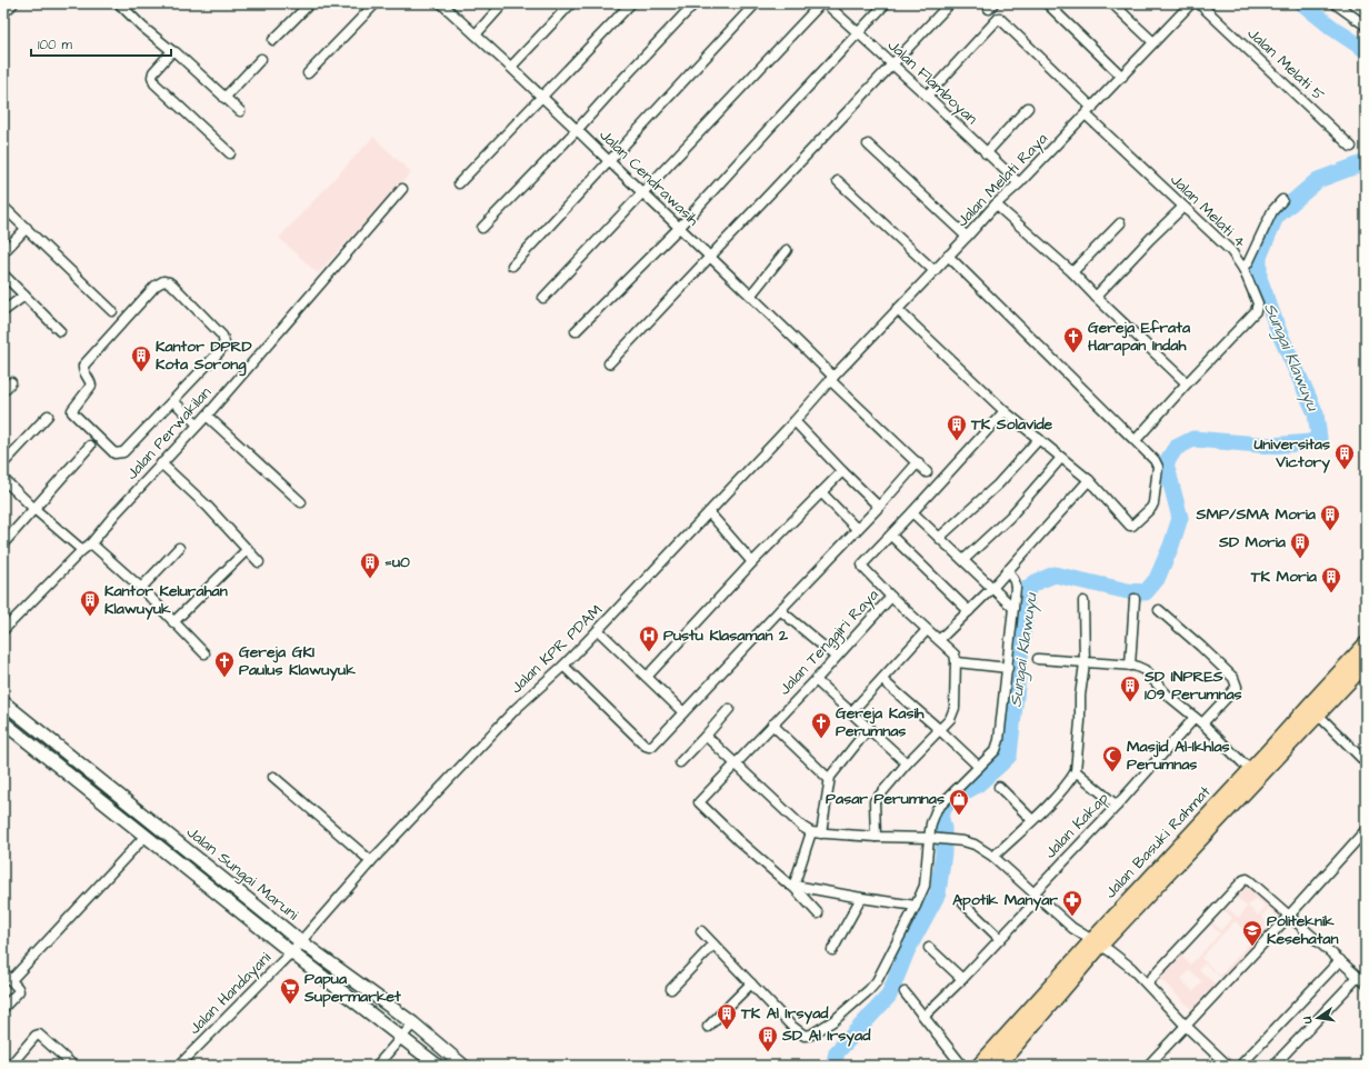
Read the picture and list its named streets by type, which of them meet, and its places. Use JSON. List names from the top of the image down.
{
  "streets": {
    "highway": ["Jalan Basuki Rahmat"],
    "main road": ["Jalan Sungai Maruni"],
    "street": [
      "Jalan Melati 5",
      "Jalan Flamboyan",
      "Jalan Cendrawasih",
      "Jalan Melati Raya",
      "Jalan Melati 4",
      "Jalan Perwakilan",
      "Jalan Tenggiri Raya",
      "Jalan KPR PDAM",
      "Jalan Kakap",
      "Jalan Handayani"
    ]
  },
  "crossings": [
    ["Jalan Flamboyan", "Jalan Melati Raya"],
    ["Jalan Cendrawasih", "Jalan Melati Raya"],
    ["Jalan Cendrawasih", "Jalan KPR PDAM"],
    ["Jalan Melati Raya", "Jalan Melati 4"],
    ["Jalan Melati Raya", "Jalan KPR PDAM"],
    ["Jalan KPR PDAM", "Jalan Sungai Maruni"],
    ["Jalan KPR PDAM", "Jalan Handayani"],
    ["Jalan Sungai Maruni", "Jalan Handayani"]
  ],
  "water": ["Sungai Klawuyu"],
  "places": {
    "church": ["Gereja Efrata Harapan Indah", "Gereja GKI Paulus Klawuyuk", "Gereja Kasih Perumnas"],
    "building": [
      "Kantor DPRD Kota Sorong",
      "TK Solavide",
      "Universitas Victory",
      "SMP/SMA Moria",
      "SD Moria",
      "=u0",
      "TK Moria",
      "Kantor Kelurahan Klawuyuk",
      "SD INPRES 109 Perumnas",
      "TK Al Irsyad",
      "SD Al Irsyad"
    ],
    "hospital": ["Pustu Klasaman 2"],
    "mosque": ["Masjid Al-Ikhlas Perumnas"],
    "shop": ["Pasar Perumnas"],
    "pharmacy": ["Apotik Manyar"],
    "school or university": ["Politeknik Kesehatan"],
    "supermarket": ["Papua Supermarket"]
  },
  "scale_bar": "100 m",
  "north": "left"
}
